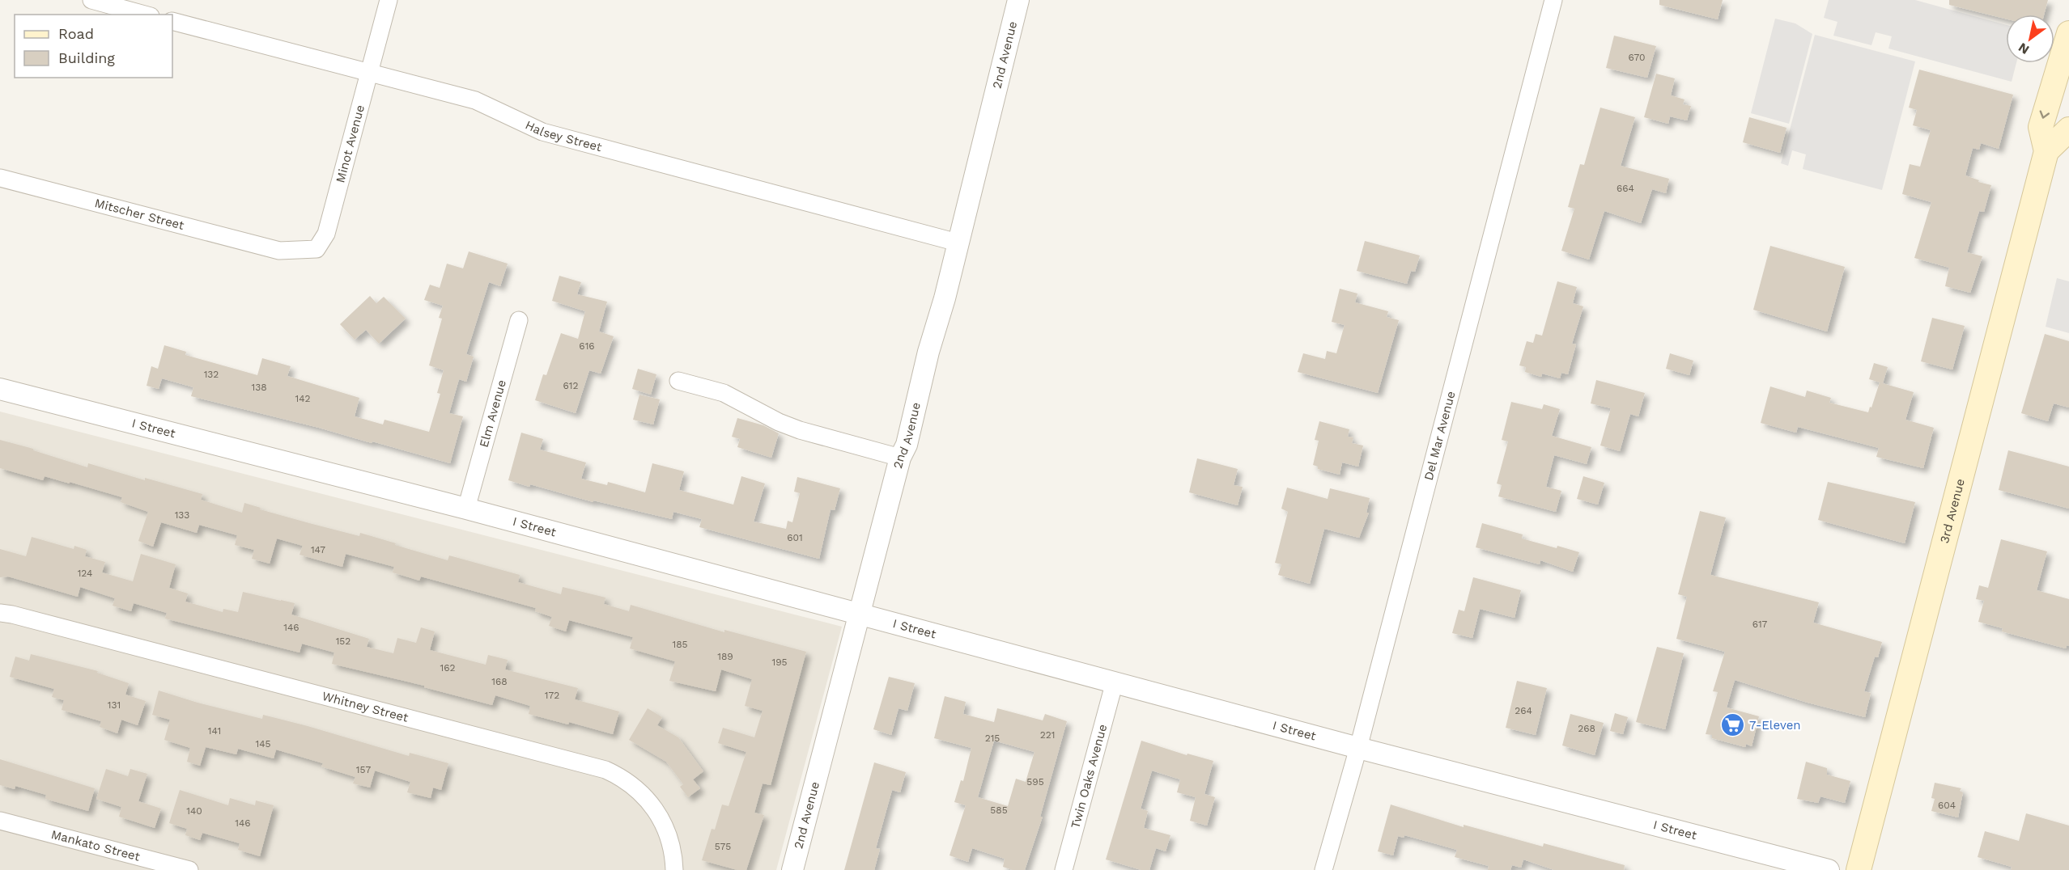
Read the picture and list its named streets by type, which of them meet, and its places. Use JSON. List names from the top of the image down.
{
  "streets": {
    "main road": ["3rd Avenue"],
    "street": [
      "2nd Avenue",
      "Halsey Street",
      "Minot Avenue",
      "Mitscher Street",
      "Elm Avenue",
      "I Street",
      "Del Mar Avenue",
      "Whitney Street",
      "Twin Oaks Avenue",
      "Mankato Street"
    ]
  },
  "crossings": [
    ["2nd Avenue", "Halsey Street"],
    ["2nd Avenue", "I Street"],
    ["Halsey Street", "Minot Avenue"],
    ["Minot Avenue", "Mitscher Street"],
    ["Elm Avenue", "I Street"],
    ["I Street", "Del Mar Avenue"],
    ["I Street", "Twin Oaks Avenue"]
  ],
  "places": {
    "supermarket": ["7-Eleven"]
  },
  "house_numbers": [
    "670",
    "664",
    "616",
    "132",
    "612",
    "138",
    "142",
    "133",
    "601",
    "147",
    "124",
    "617",
    "146",
    "152",
    "185",
    "189",
    "195",
    "162",
    "168",
    "172",
    "131",
    "264",
    "268",
    "141",
    "221",
    "215",
    "145",
    "157",
    "595",
    "604",
    "585",
    "140",
    "146",
    "575"
  ],
  "legend": ["Road", "Building"],
  "north": "bottom left"
}
